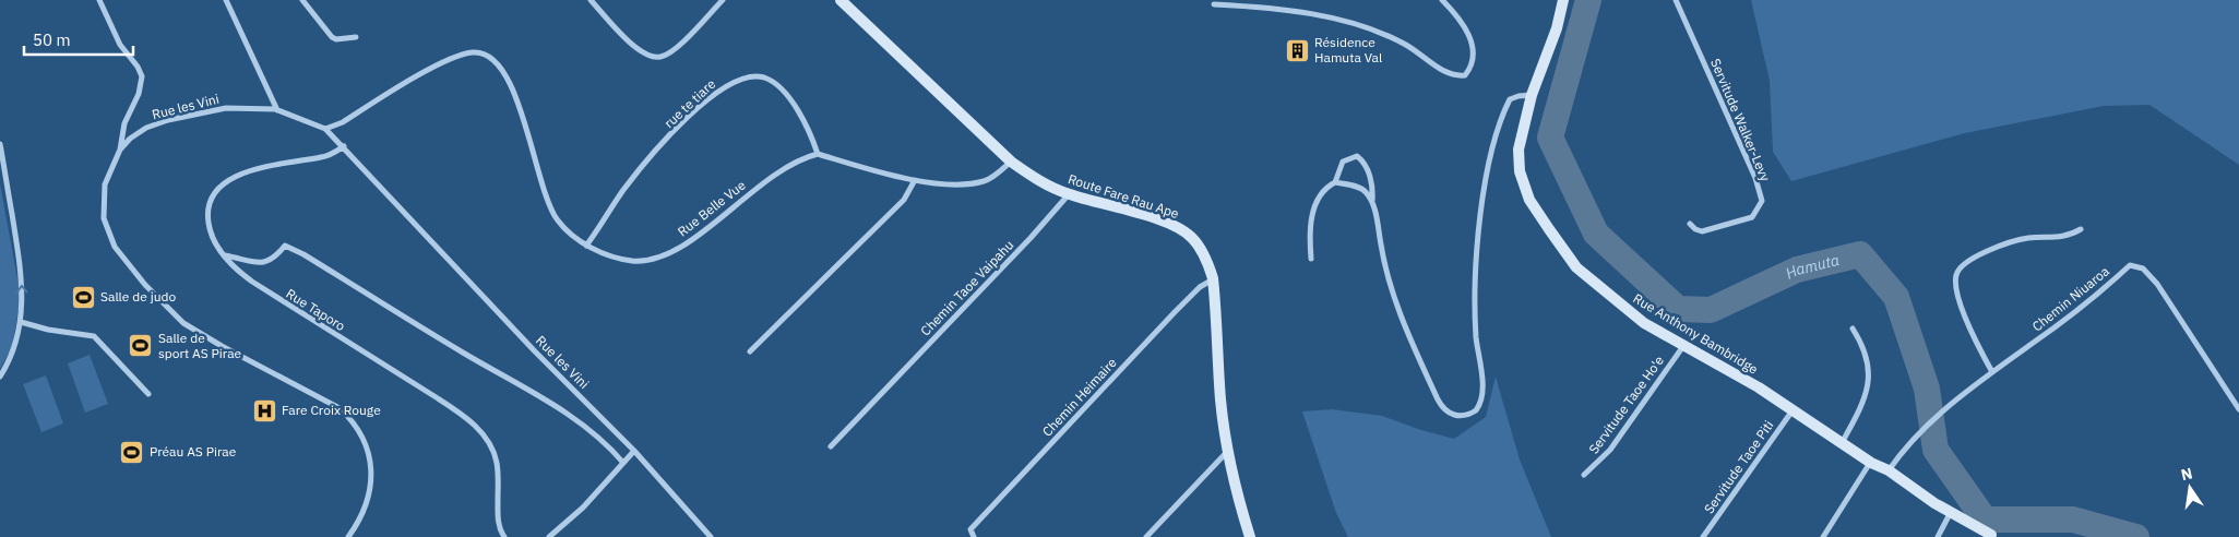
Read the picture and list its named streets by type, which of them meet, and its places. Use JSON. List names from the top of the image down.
{
  "streets": {
    "main road": ["Route Fare Rau Ape", "Rue Anthony Bambridge"],
    "street": [
      "rue te tiare",
      "Rue les Vini",
      "Servitude Walker-Levy",
      "Rue Belle Vue",
      "Chemin Taoe Vaipahu",
      "Chemin Niuaroa",
      "Rue Taporo",
      "Chemin Heimaire",
      "Servitude Taoe Ho'e",
      "Servitude Taoe Piti"
    ]
  },
  "crossings": [
    ["rue te tiare", "Rue Belle Vue"],
    ["Rue les Vini", "Rue Belle Vue"],
    ["Rue les Vini", "Rue Taporo"],
    ["Route Fare Rau Ape", "Chemin Taoe Vaipahu"],
    ["Route Fare Rau Ape", "Chemin Heimaire"],
    ["Chemin Niuaroa", "Rue Anthony Bambridge"],
    ["Rue Anthony Bambridge", "Servitude Taoe Ho'e"],
    ["Rue Anthony Bambridge", "Servitude Taoe Piti"]
  ],
  "water": ["Hamuta"],
  "places": {
    "building": ["Résidence Hamuta Val"],
    "sports": ["Salle de judo", "Salle de sport AS Pirae", "Préau AS Pirae"],
    "hospital": ["Fare Croix Rouge"]
  },
  "scale_bar": "50 m",
  "north": "top"
}
